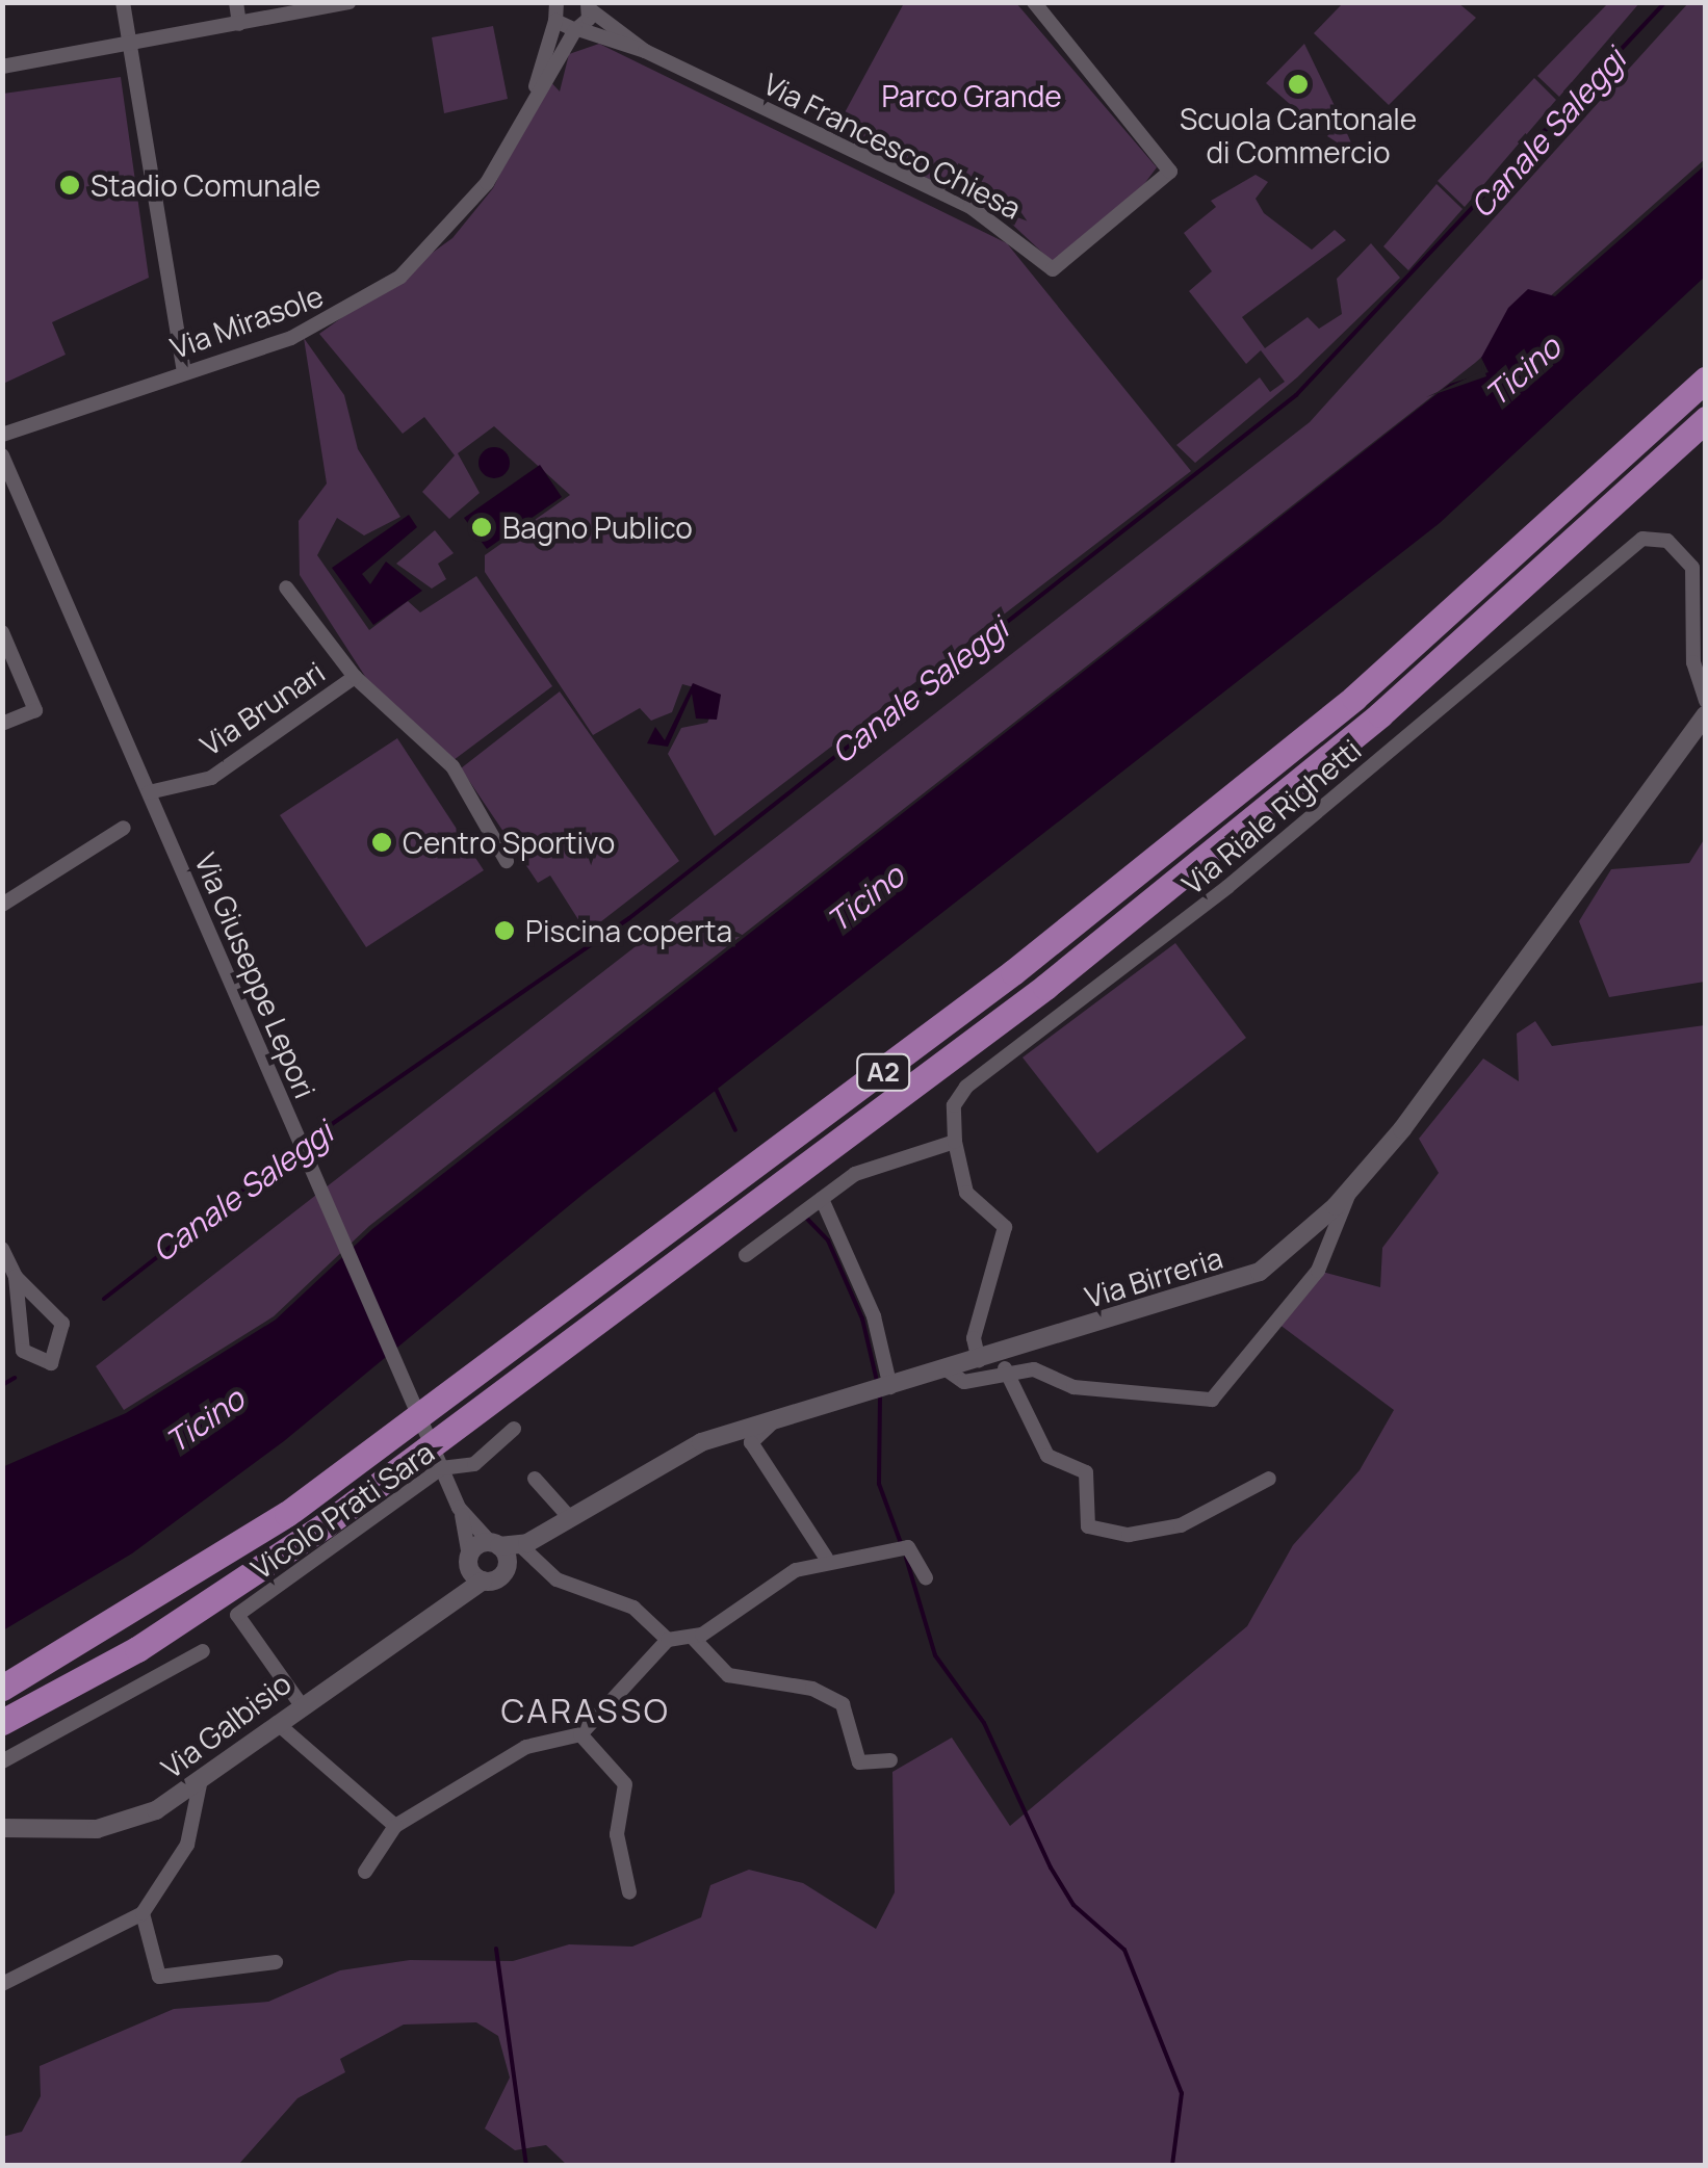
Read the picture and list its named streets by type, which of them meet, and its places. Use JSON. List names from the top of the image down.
{
  "streets": {
    "highway": ["A2"],
    "street": [
      "Via Francesco Chiesa",
      "Via Mirasole",
      "Via Brunari",
      "Via Riale Righetti",
      "Via Giuseppe Lepori",
      "Via Birreria",
      "Vicolo Prati Sara",
      "Via Galbisio"
    ]
  },
  "crossings": [
    ["Via Francesco Chiesa", "Via Mirasole"],
    ["Via Brunari", "Via Giuseppe Lepori"],
    ["Via Giuseppe Lepori", "Via Birreria"],
    ["Via Giuseppe Lepori", "Via Galbisio"],
    ["Via Birreria", "Via Galbisio"],
    ["Vicolo Prati Sara", "Via Galbisio"]
  ],
  "districts": ["CARASSO"],
  "water": ["Canale Saleggi", "Ticino"],
  "parks": ["Parco Grande"],
  "places": [
    "Scuola Cantonale di Commercio",
    "Stadio Comunale",
    "Bagno Publico",
    "Centro Sportivo",
    "Piscina coperta"
  ]
}
